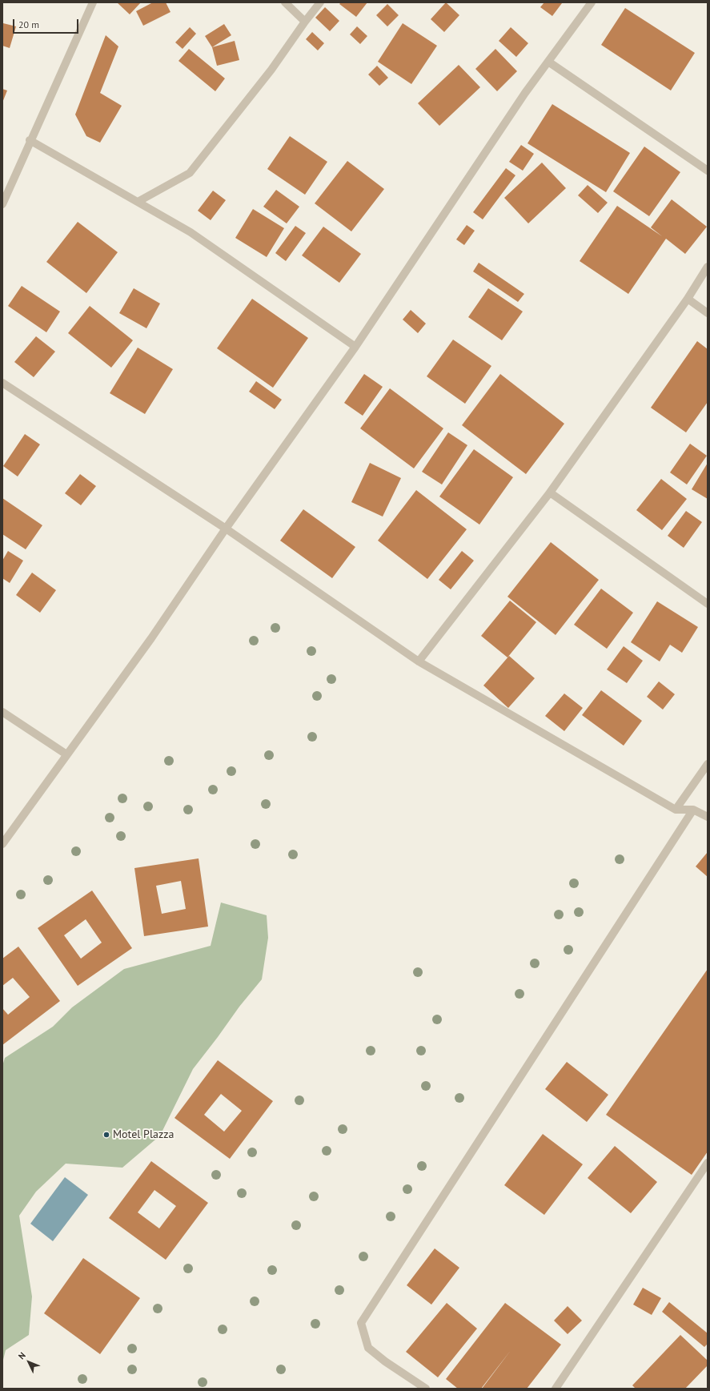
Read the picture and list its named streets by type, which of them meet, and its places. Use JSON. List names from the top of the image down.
{
  "places": ["Motel Plazza"],
  "scale_bar": "20 m",
  "north": "top left"
}
